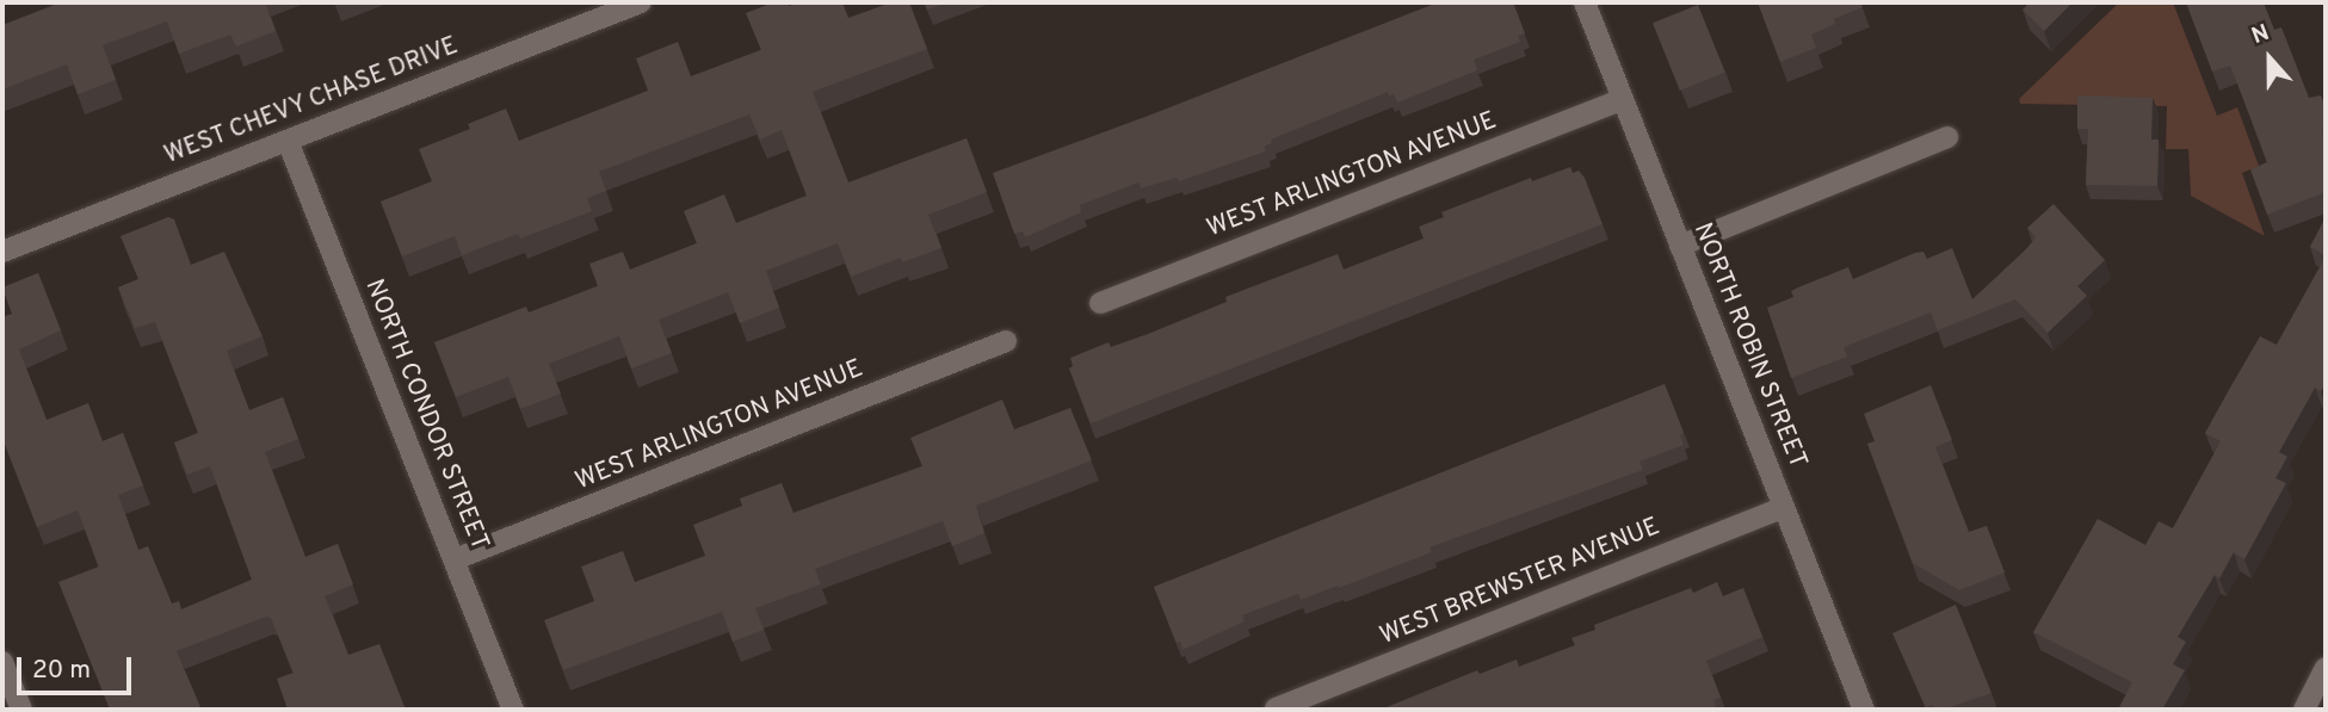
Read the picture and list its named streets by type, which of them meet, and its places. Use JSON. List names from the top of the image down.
{
  "streets": {
    "street": [
      "WEST CHEVY CHASE DRIVE",
      "WEST ARLINGTON AVENUE",
      "NORTH ROBIN STREET",
      "NORTH CONDOR STREET",
      "WEST BREWSTER AVENUE"
    ]
  },
  "crossings": [
    ["WEST CHEVY CHASE DRIVE", "NORTH CONDOR STREET"],
    ["WEST ARLINGTON AVENUE", "NORTH ROBIN STREET"],
    ["WEST ARLINGTON AVENUE", "NORTH CONDOR STREET"],
    ["NORTH ROBIN STREET", "WEST BREWSTER AVENUE"]
  ],
  "scale_bar": "20 m",
  "north": "top"
}
